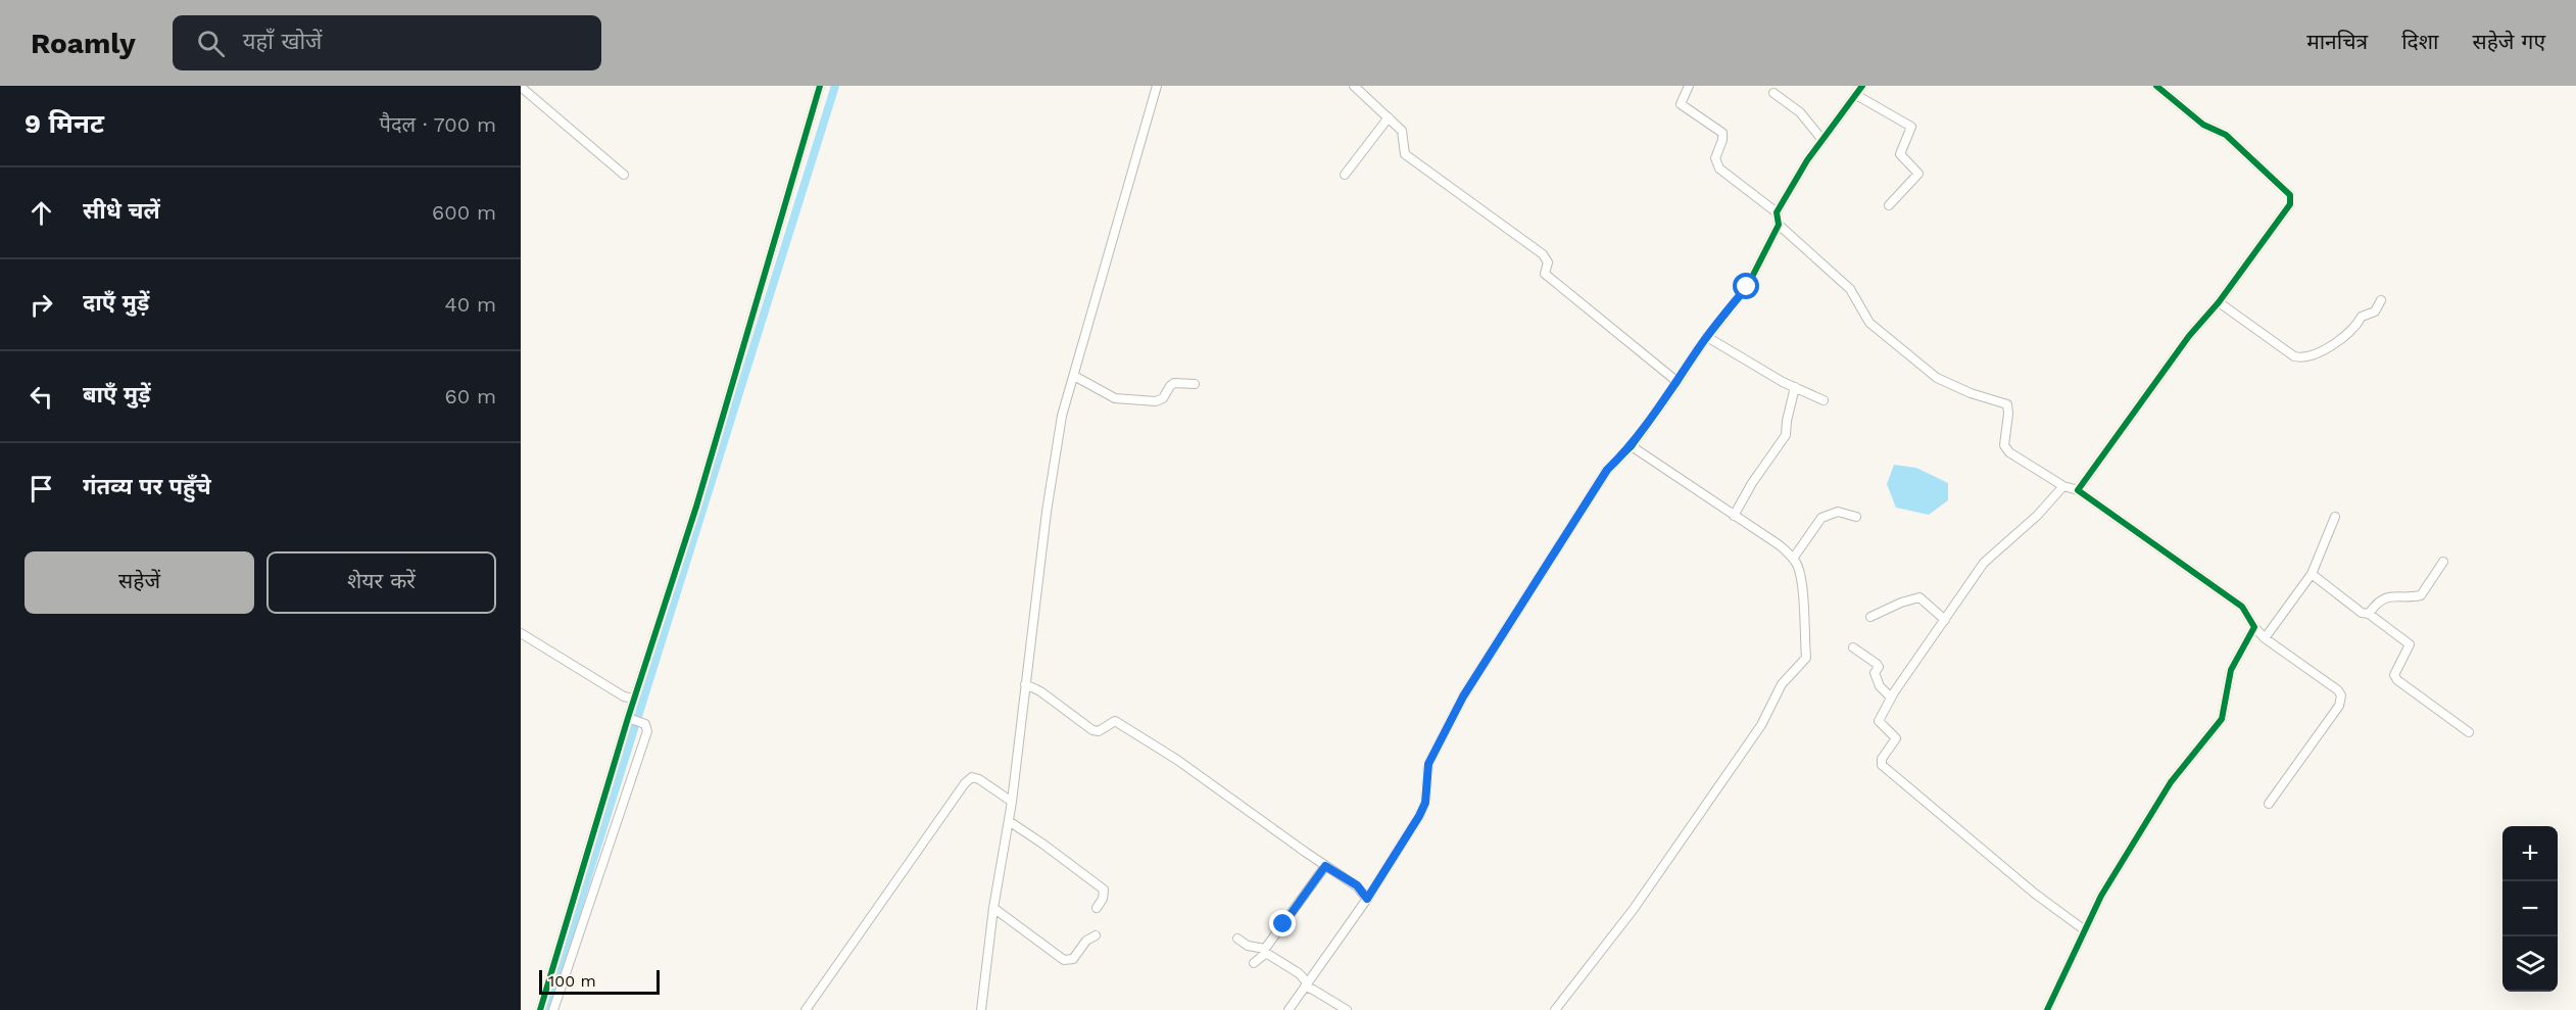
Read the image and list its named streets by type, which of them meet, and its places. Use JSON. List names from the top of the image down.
{
  "scale_bar": "100 m",
  "page": {
    "header": "Roamly",
    "search": "यहाँ खोजें",
    "nav": ["मानचित्र", "दिशा", "सहेजे गए"],
    "heading": ["9 मिनट", "पैदल · 700 m"],
    "list": [
      ["सीधे चलें", "600 m"],
      ["दाएँ मुड़ें", "40 m"],
      ["बाएँ मुड़ें", "60 m"],
      "गंतव्य पर पहुँचे"
    ],
    "buttons": ["सहेजें", "शेयर करें"],
    "map_buttons": ["+", "−"],
    "scale": "100 m"
  }
}
